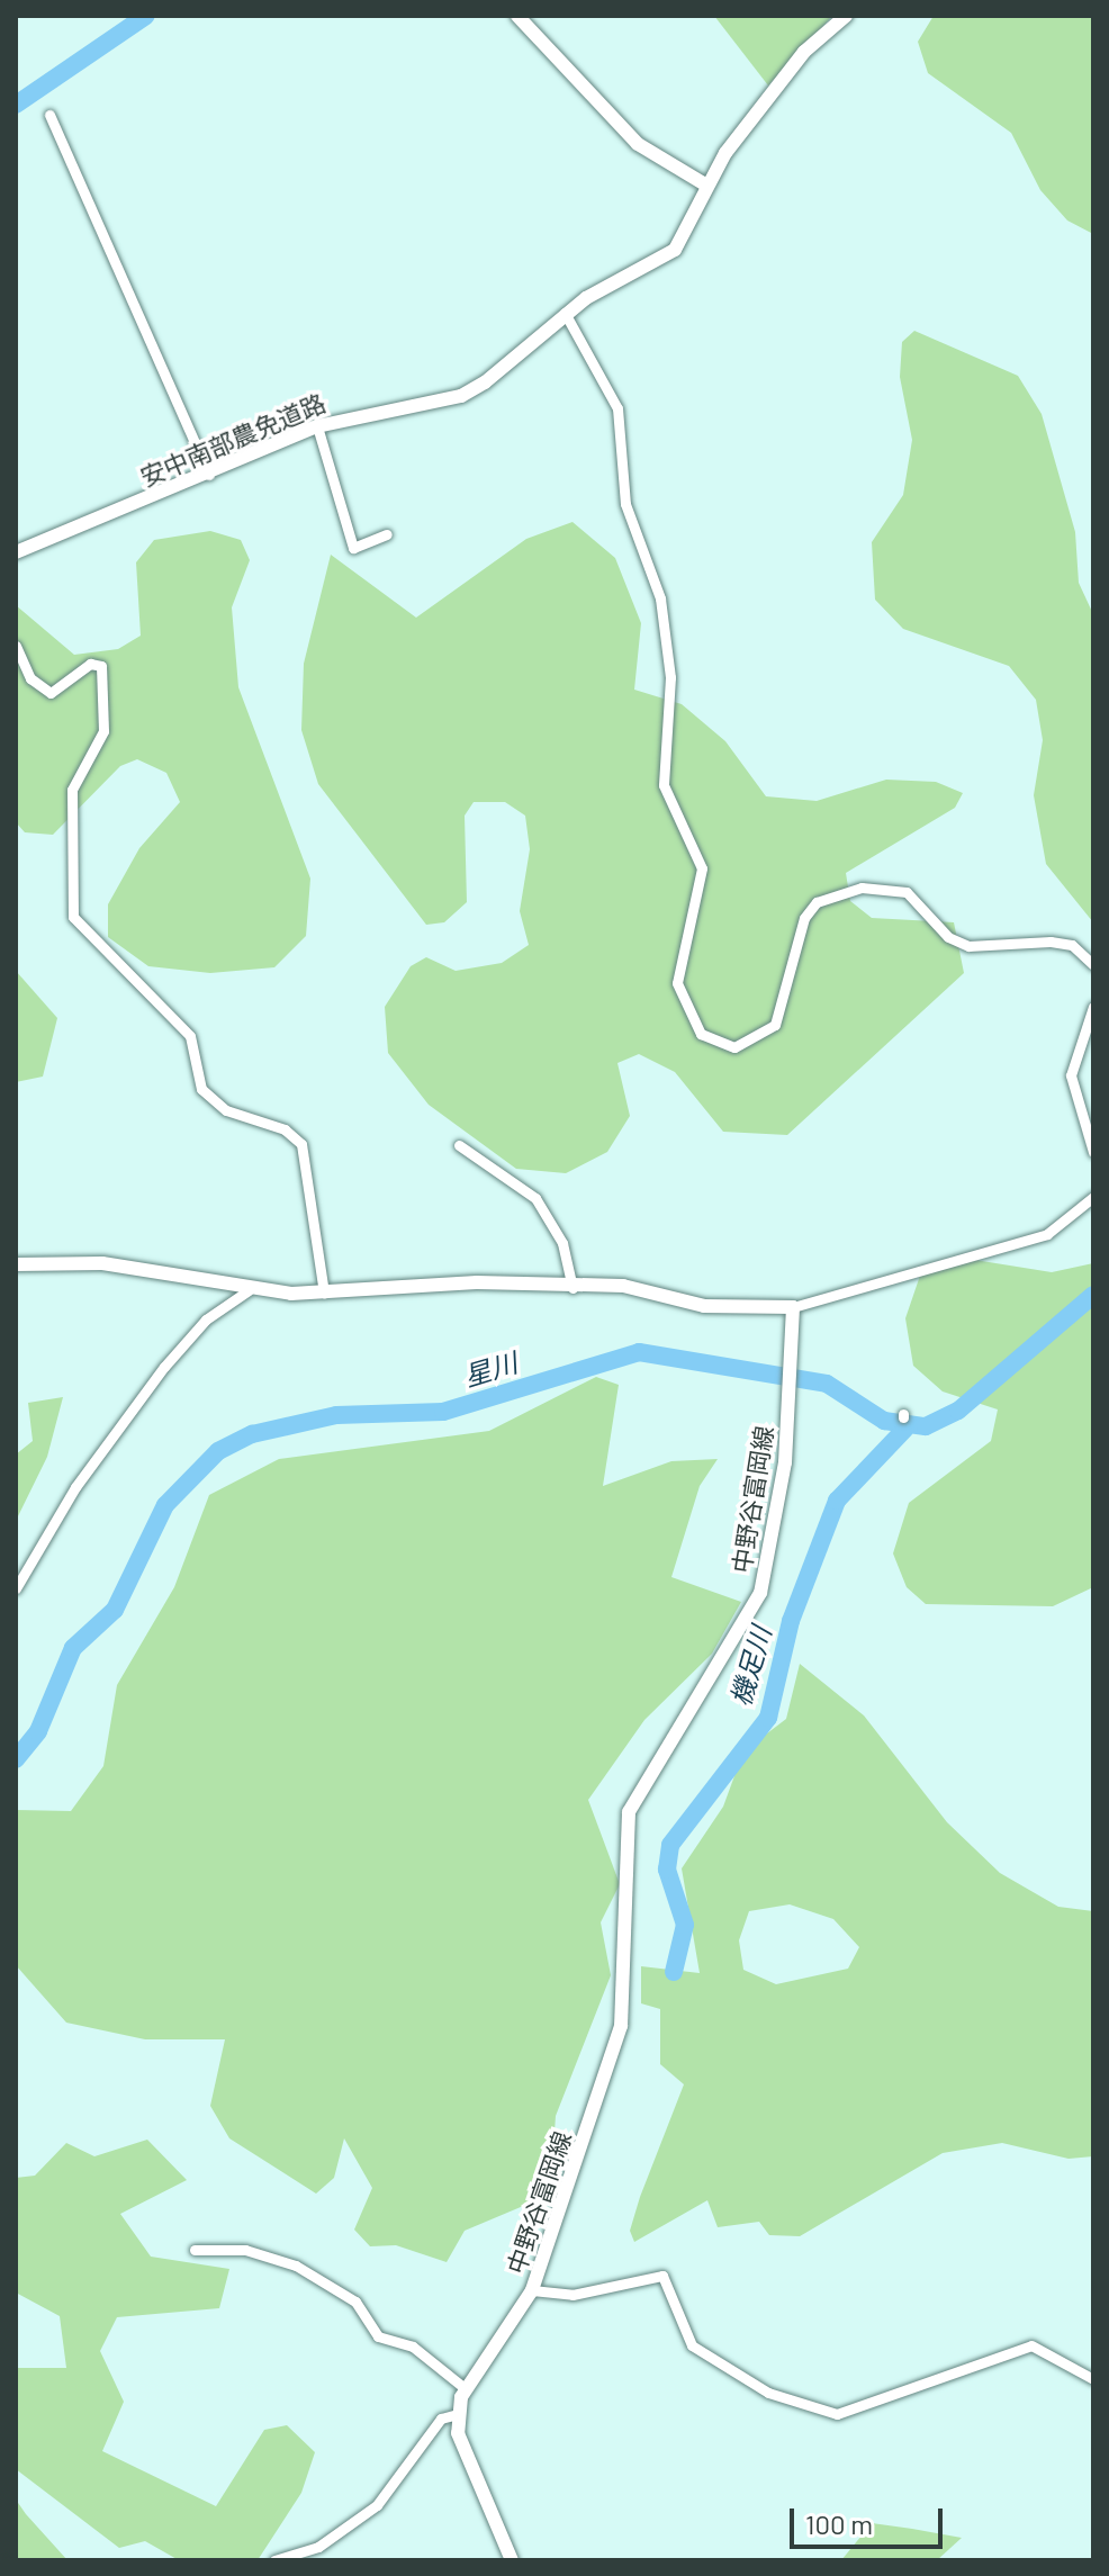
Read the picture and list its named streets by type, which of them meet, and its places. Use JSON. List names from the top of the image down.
{
  "streets": {
    "main road": ["安中南部農免道路", "中野谷富岡線"]
  },
  "water": ["星川", "機足川"],
  "scale_bar": "100 m"
}
